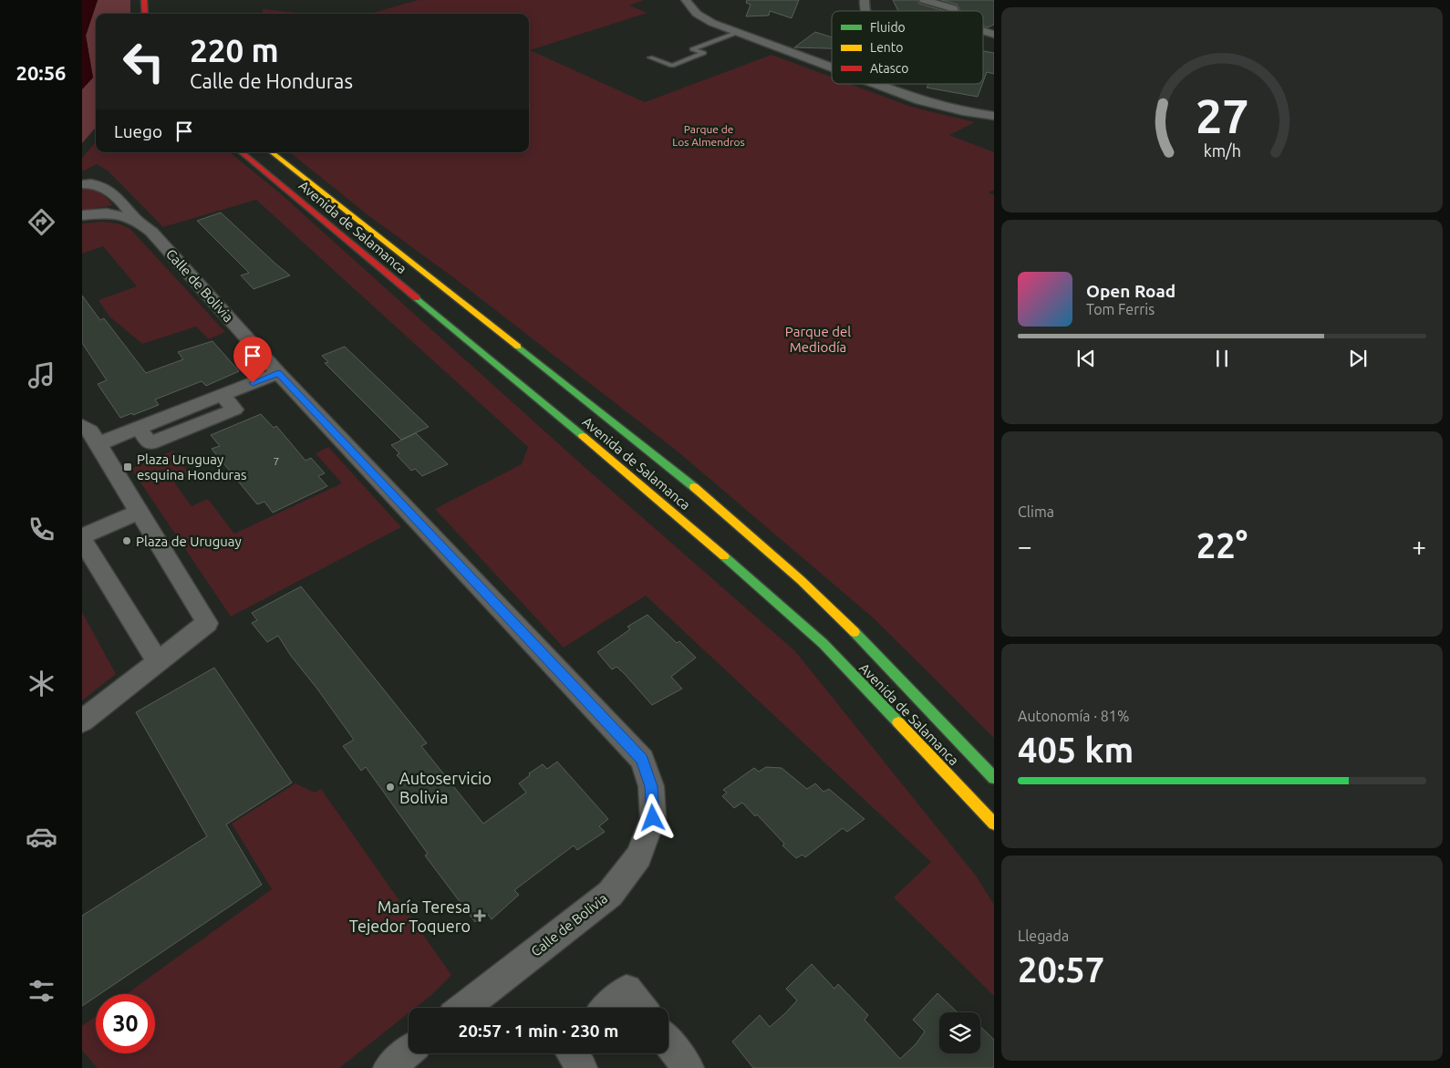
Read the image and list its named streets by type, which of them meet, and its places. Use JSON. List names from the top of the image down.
{
  "streets": {
    "highway": ["Avenida de Salamanca"],
    "street": ["Calle de Bolivia"]
  },
  "parks": ["Parque de Los Almendros", "Parque del Mediodía"],
  "places": {
    "transit": ["Plaza Uruguay esquina Honduras"],
    "other": ["Plaza de Uruguay", "Autoservicio Bolivia"],
    "health": ["María Teresa Tejedor Toquero"]
  },
  "house_numbers": ["7"],
  "legend": ["Fluido", "Lento", "Atasco"],
  "page": {
    "tabs": "20:56",
    "turn": ["220 m", "Calle de Honduras"],
    "then": "Luego",
    "song": ["Open Road", "Tom Ferris"],
    "tile": [
      "Clima",
      ["Autonomía · 81%", "405 km"],
      ["Llegada", "20:57"]
    ],
    "heat": ["−", "22°", "+"],
    "limit": "30",
    "trip": "20:57 · 1 min · 230 m",
    "gauge": ["27", "km/h"]
  }
}
